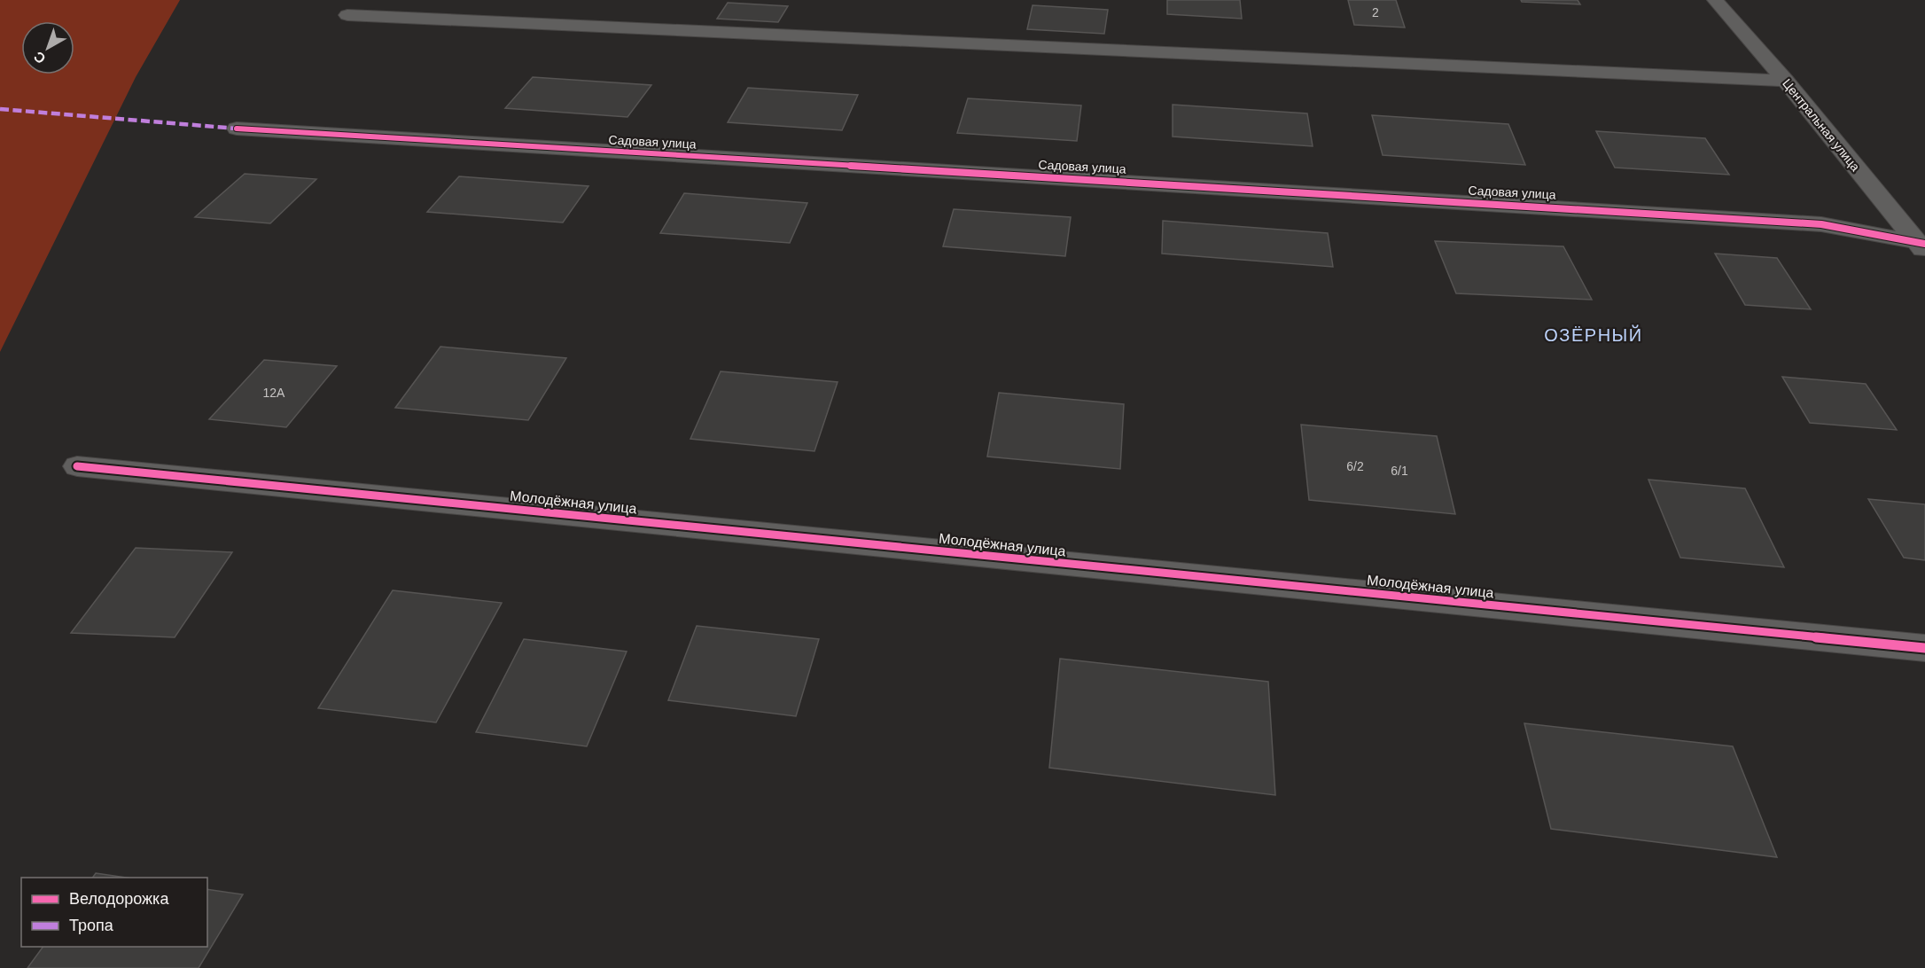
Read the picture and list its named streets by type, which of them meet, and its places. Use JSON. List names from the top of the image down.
{
  "streets": {
    "street": ["Центральная улица", "Садовая улица", "Молодёжная улица"]
  },
  "crossings": [
    ["Центральная улица", "Садовая улица"]
  ],
  "districts": ["ОЗЁРНЫЙ"],
  "house_numbers": [
    "2",
    "12А",
    "6/2",
    "6/1"
  ],
  "legend": ["Велодорожка", "Тропа"],
  "north": "bottom left"
}
